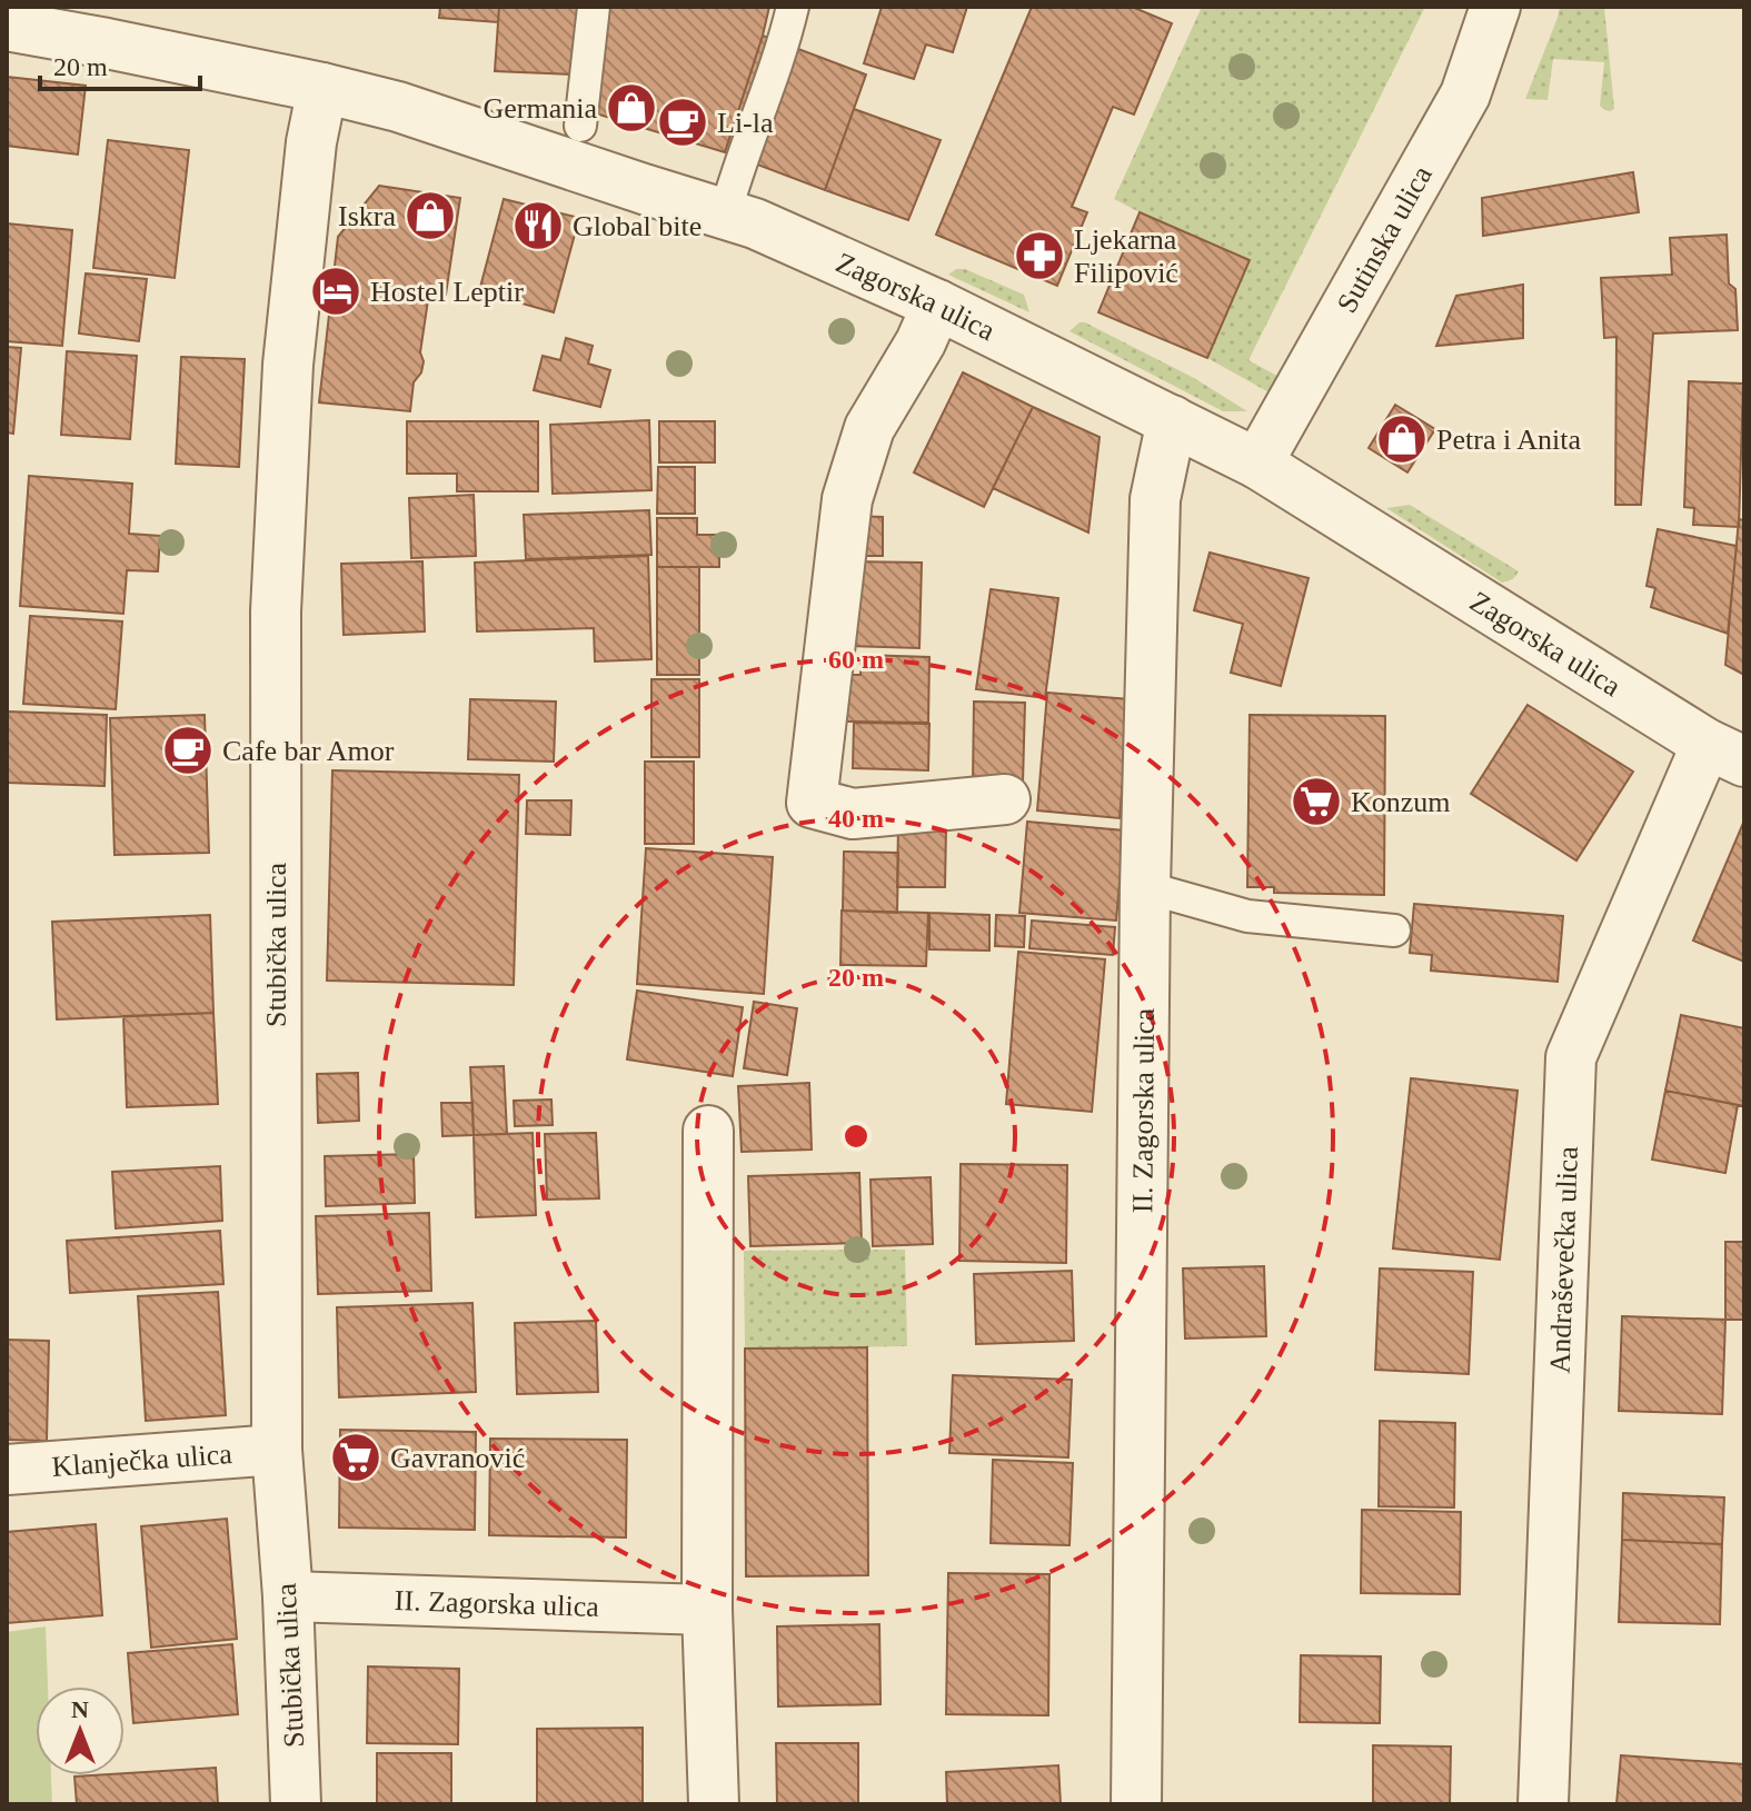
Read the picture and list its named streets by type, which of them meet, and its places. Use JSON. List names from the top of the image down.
{
  "streets": {
    "street": [
      "Sutinska ulica",
      "Zagorska ulica",
      "Stubička ulica",
      "II. Zagorska ulica",
      "Andraševečka ulica",
      "Klanječka ulica"
    ]
  },
  "crossings": [
    ["Sutinska ulica", "Zagorska ulica"],
    ["Zagorska ulica", "Stubička ulica"],
    ["Zagorska ulica", "II. Zagorska ulica"],
    ["Zagorska ulica", "Andraševečka ulica"],
    ["Stubička ulica", "II. Zagorska ulica"],
    ["Stubička ulica", "Klanječka ulica"]
  ],
  "places": {
    "shop": ["Germania", "Iskra", "Petra i Anita"],
    "cafe": ["Li-la", "Cafe bar Amor"],
    "restaurant": ["Global bite"],
    "pharmacy": ["Ljekarna Filipović"],
    "hotel": ["Hostel Leptir"],
    "supermarket": ["Konzum", "Gavranović"]
  },
  "scale_bar": "20 m",
  "north": "top",
  "rings": ["60 m", "40 m", "20 m"]
}
